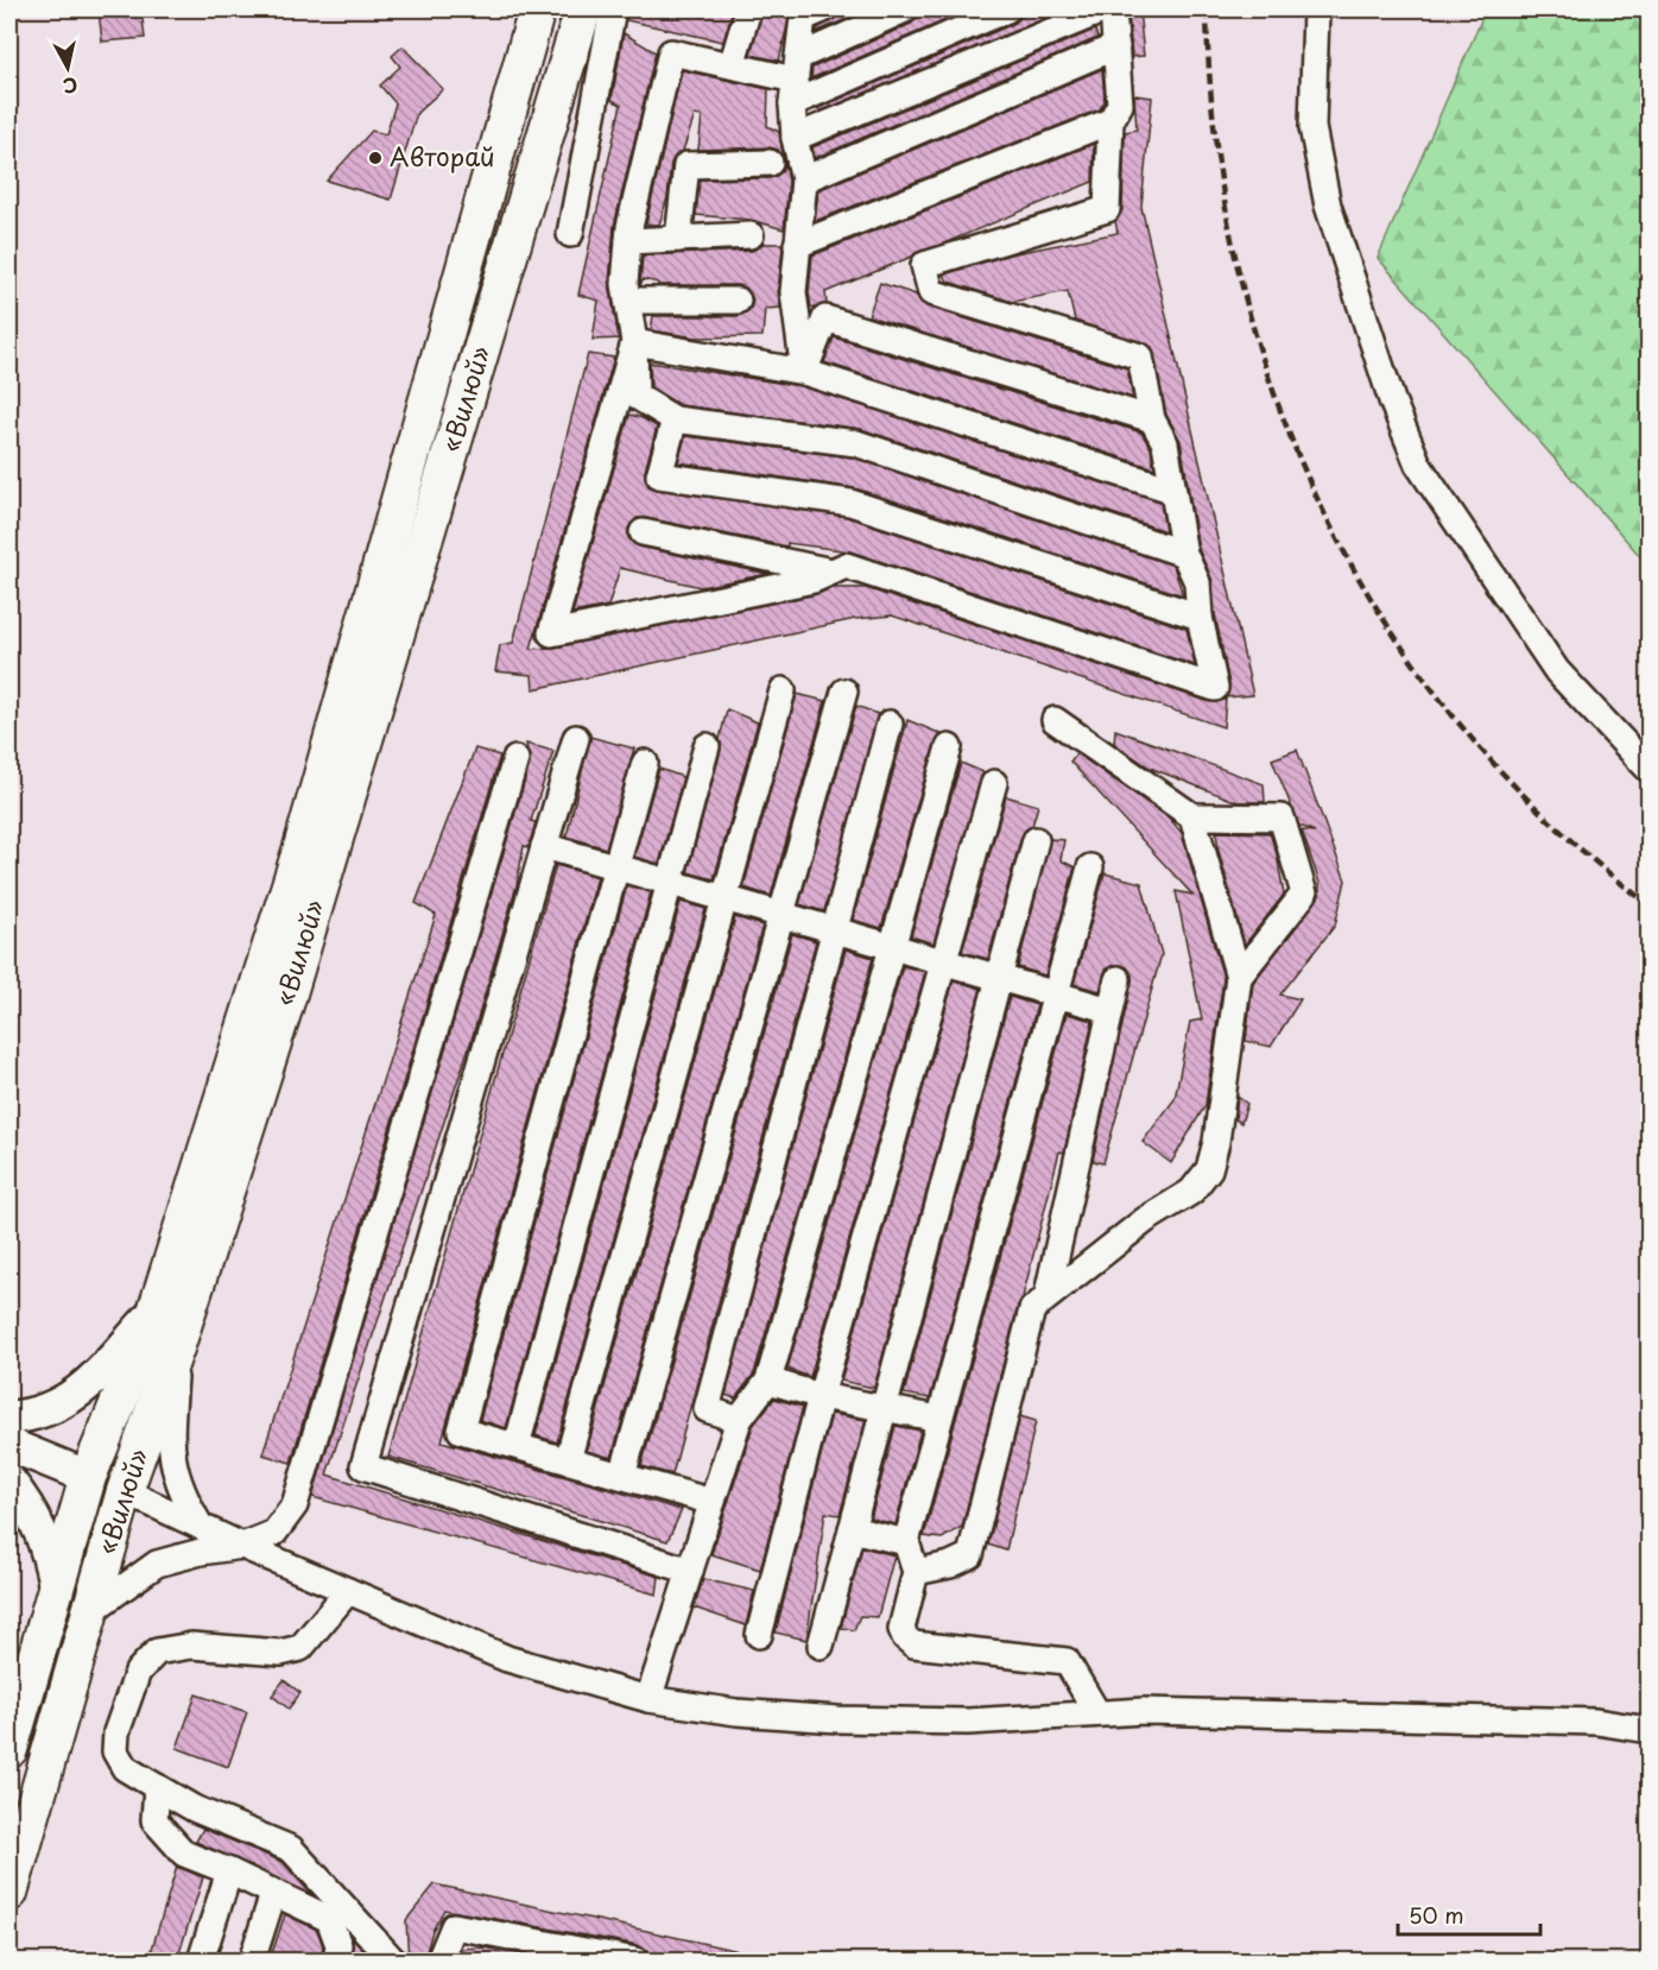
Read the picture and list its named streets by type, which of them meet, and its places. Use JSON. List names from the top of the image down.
{
  "streets": {
    "highway": ["«Вилюй»"]
  },
  "places": ["Авторай"],
  "scale_bar": "50 m",
  "north": "bottom"
}
